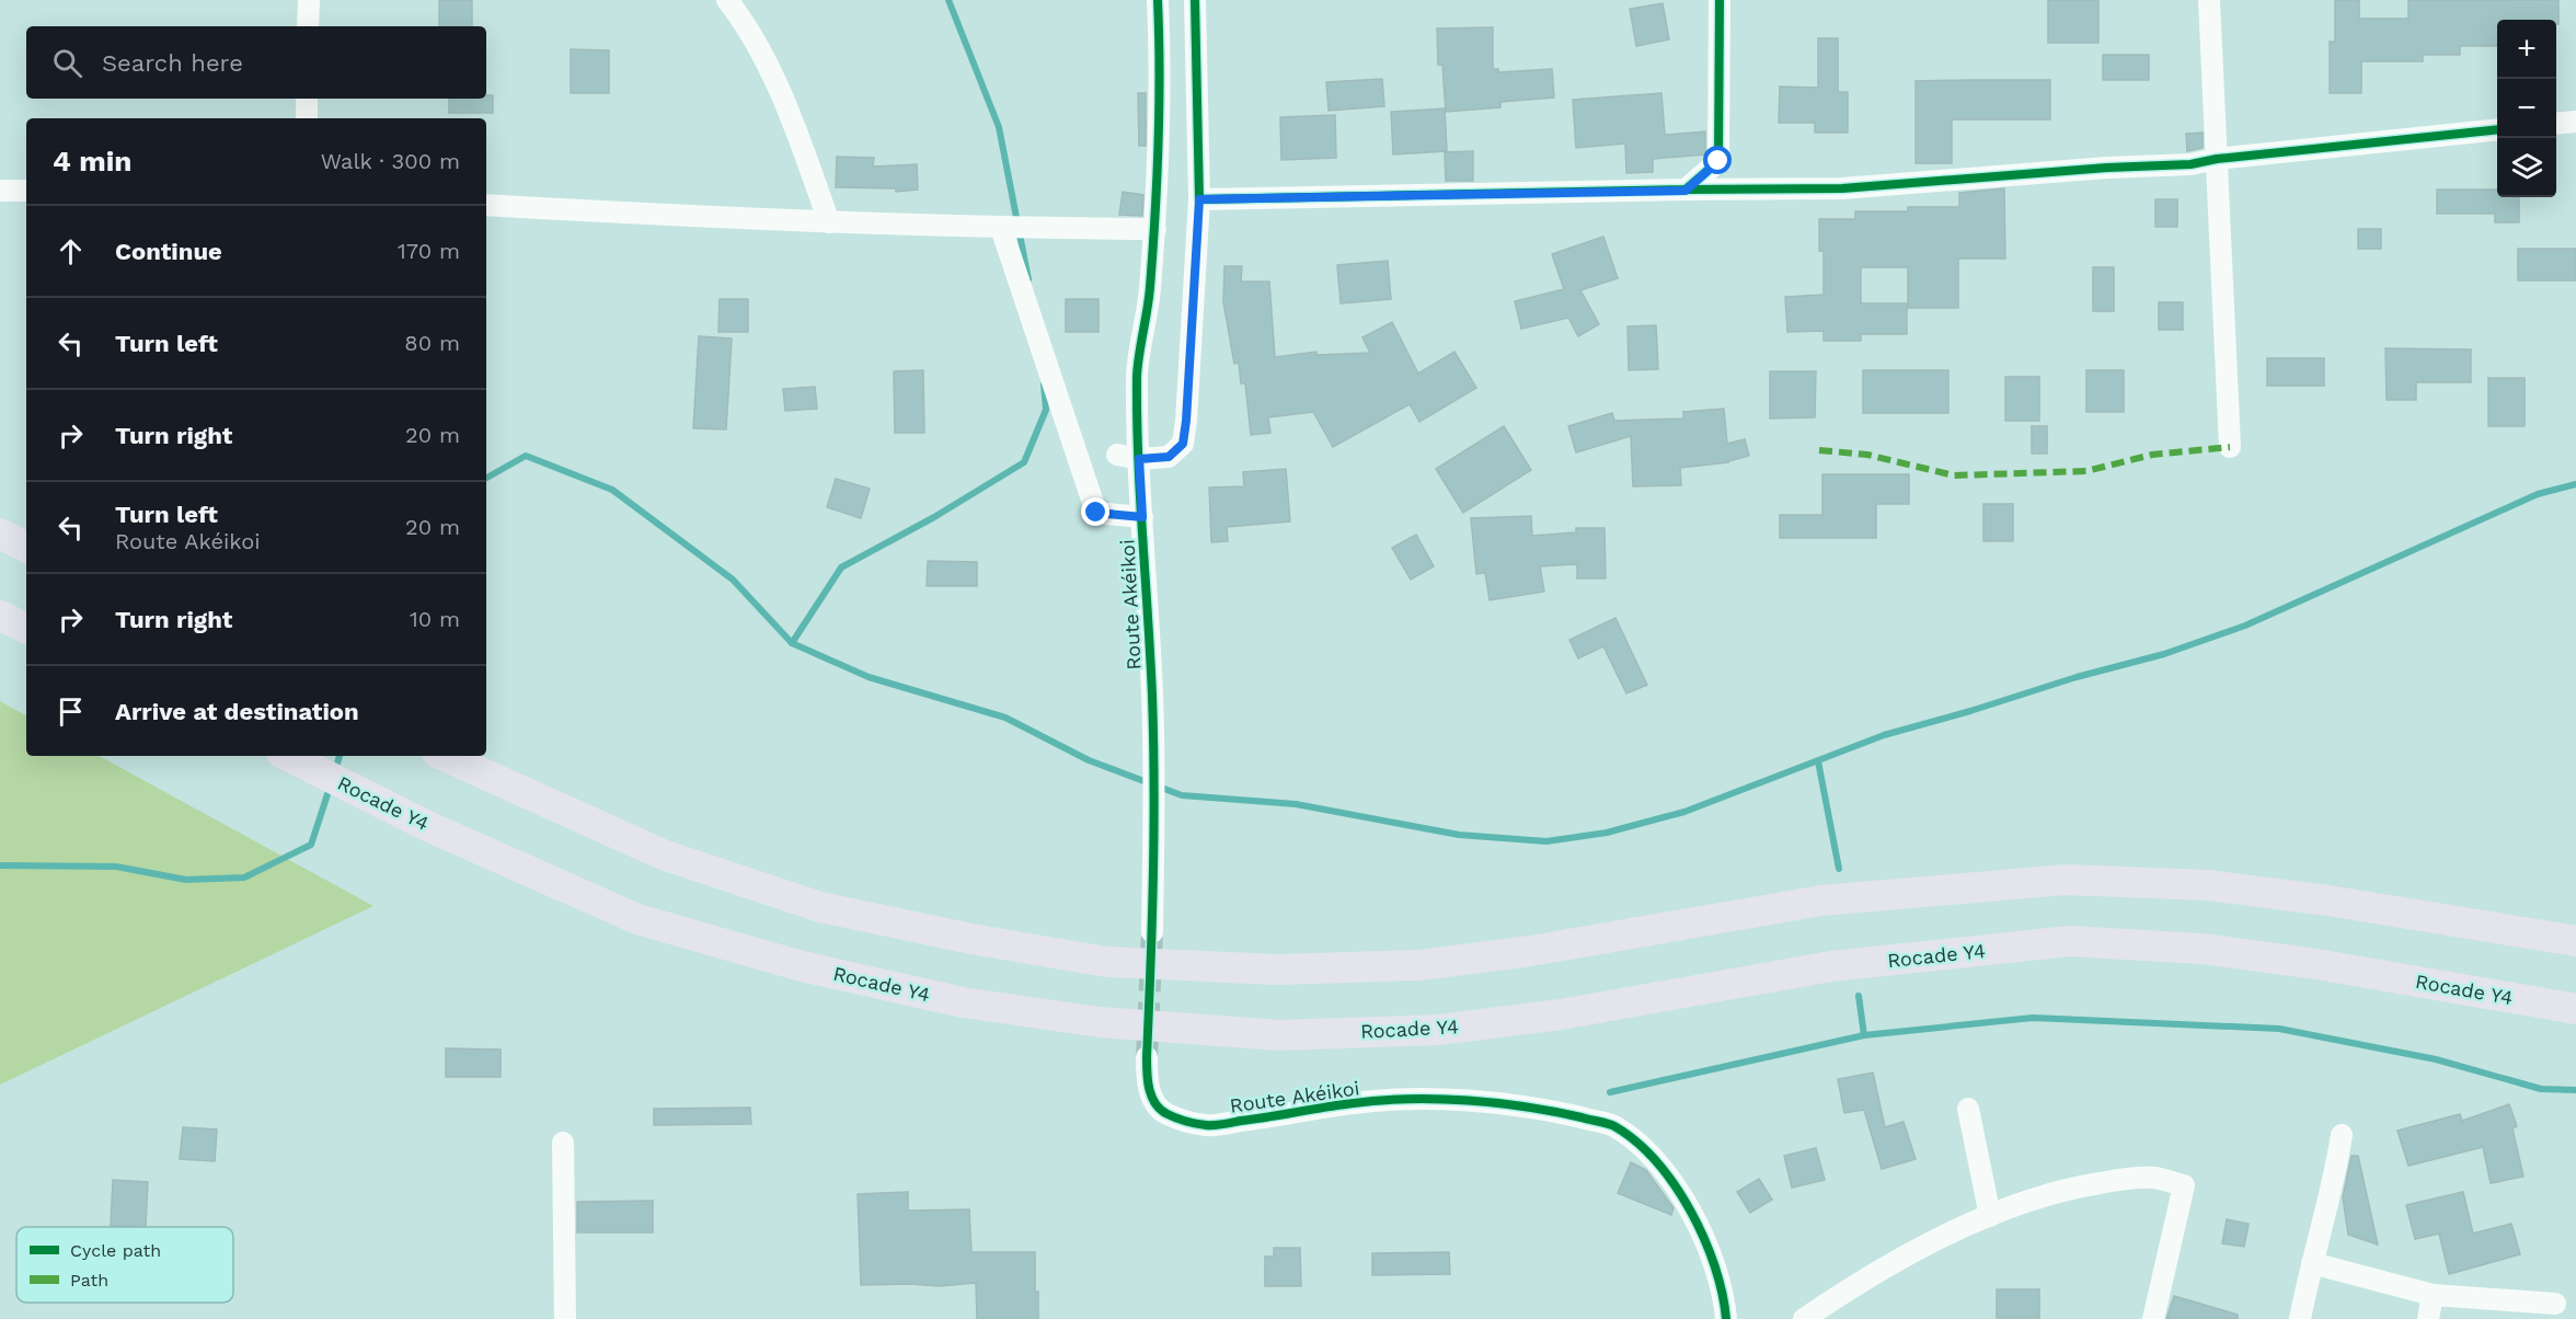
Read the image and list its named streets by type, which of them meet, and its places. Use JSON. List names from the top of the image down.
{
  "streets": {
    "highway": ["Rocade Y4"],
    "street": ["Route Akéikoi"]
  },
  "legend": ["Cycle path", "Path"],
  "page": {
    "map_buttons": ["+", "−"],
    "search": "Search here",
    "heading": ["4 min", "Walk · 300 m"],
    "list": [
      ["Continue", "170 m"],
      ["Turn left", "80 m"],
      ["Turn right", "20 m"],
      ["Turn left", "Route Akéikoi", "20 m"],
      ["Turn right", "10 m"],
      "Arrive at destination"
    ]
  }
}
